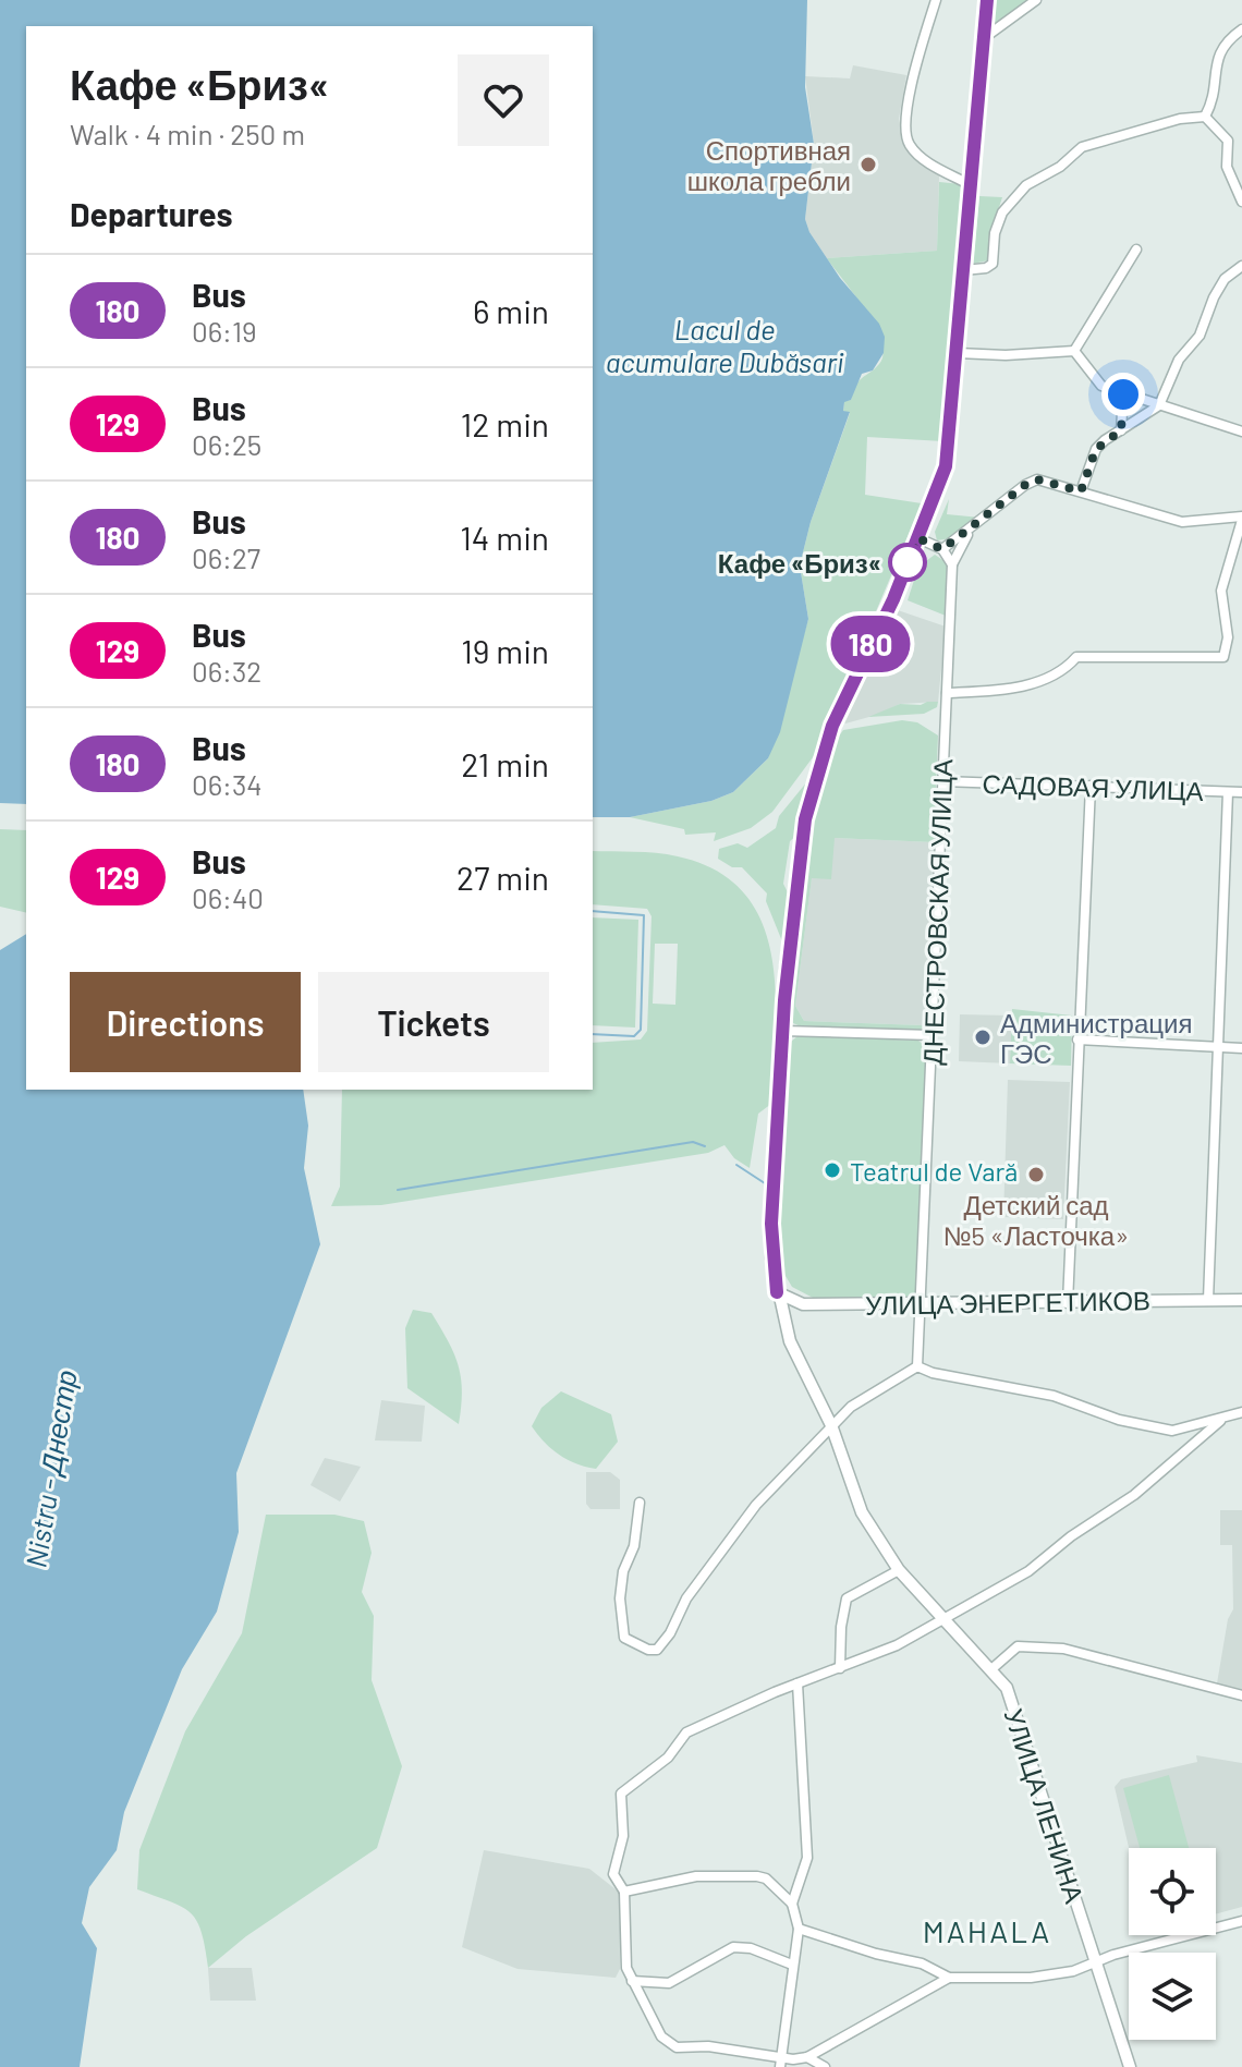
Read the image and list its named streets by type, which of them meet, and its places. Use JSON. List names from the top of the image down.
{
  "streets": {
    "street": [
      "САДОВАЯ УЛИЦА",
      "ДНЕСТРОВСКАЯ УЛИЦА",
      "УЛИЦА ЭНЕРГЕТИКОВ",
      "УЛИЦА ЛЕНИНА"
    ]
  },
  "crossings": [
    ["САДОВАЯ УЛИЦА", "ДНЕСТРОВСКАЯ УЛИЦА"],
    ["ДНЕСТРОВСКАЯ УЛИЦА", "УЛИЦА ЭНЕРГЕТИКОВ"],
    ["УЛИЦА ЭНЕРГЕТИКОВ", "УЛИЦА ЛЕНИНА"]
  ],
  "districts": ["MAHALA"],
  "water": ["Lacul de acumulare Dubăsari", "Nistru - Днестр"],
  "places": [
    "Спортивная школа гребли",
    "Кафе «Бриз«",
    "Администрация ГЭС",
    "Teatrul de Vară",
    "Детский сад №5 «Ласточка»"
  ],
  "lines": ["bus line 180"],
  "page": {
    "on_map": "180",
    "heading": [
      ["Кафе «Бриз«", "Walk · 4 min · 250 m"],
      "Departures"
    ],
    "list": [
      {
        "mark": "180",
        "name": "Bus",
        "note": "06:19",
        "value": "6 min"
      },
      {
        "mark": "129",
        "name": "Bus",
        "note": "06:25",
        "value": "12 min"
      },
      {
        "mark": "180",
        "name": "Bus",
        "note": "06:27",
        "value": "14 min"
      },
      {
        "mark": "129",
        "name": "Bus",
        "note": "06:32",
        "value": "19 min"
      },
      {
        "mark": "180",
        "name": "Bus",
        "note": "06:34",
        "value": "21 min"
      },
      {
        "mark": "129",
        "name": "Bus",
        "note": "06:40",
        "value": "27 min"
      }
    ],
    "buttons": ["Directions", "Tickets"]
  }
}
